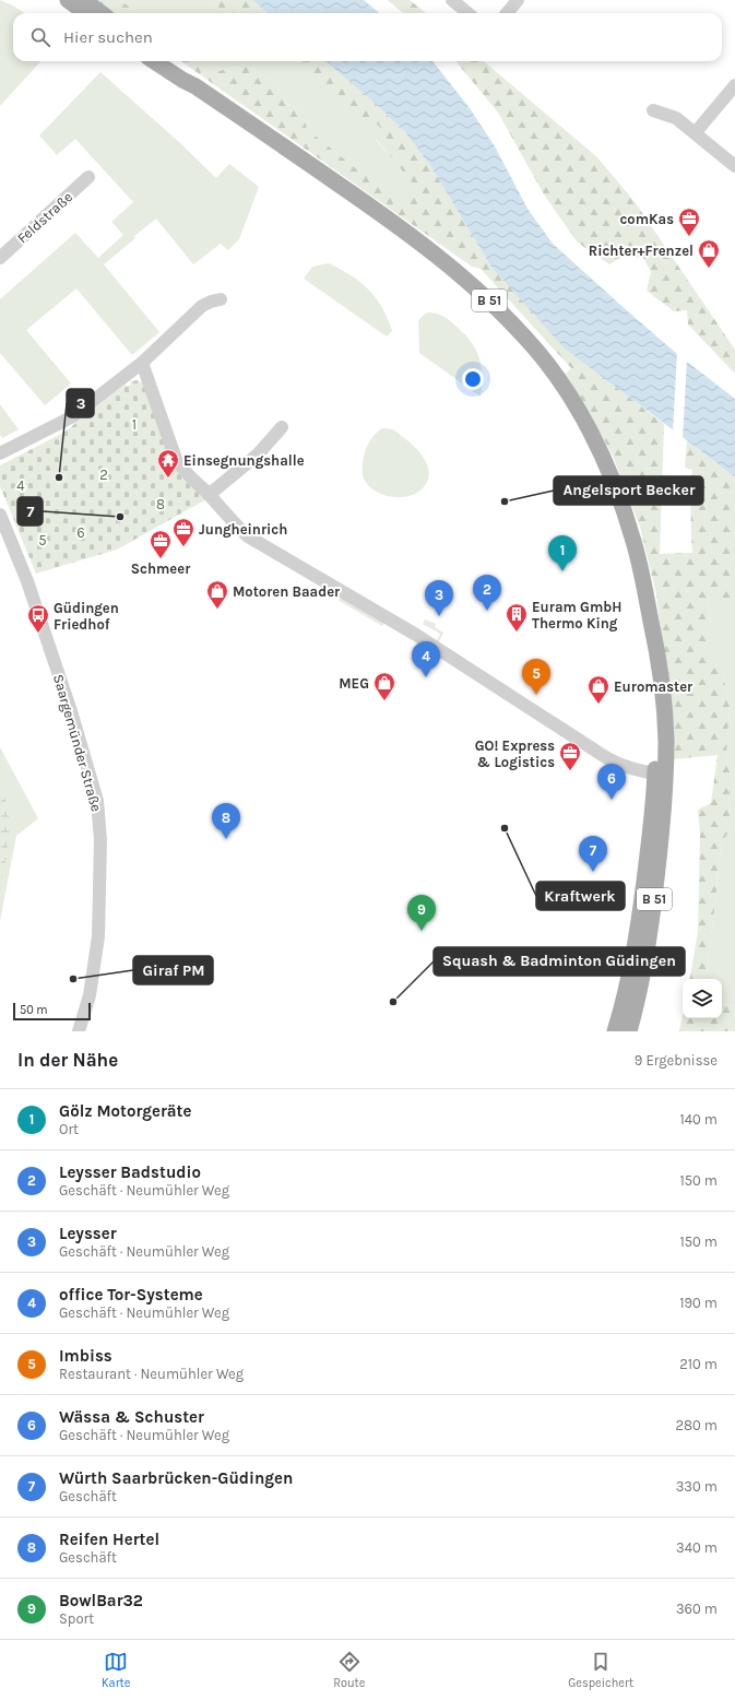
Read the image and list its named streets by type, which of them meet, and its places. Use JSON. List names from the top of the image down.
{
  "streets": {
    "main road": ["B 51"],
    "street": ["Feldstraße", "Saargemünder Straße"]
  },
  "parks": [
    "1",
    "2",
    "4",
    "8",
    "6",
    "5"
  ],
  "places": {
    "office": [
      "comKas",
      "Jungheinrich",
      "Schmeer",
      "GO! Express & Logistics"
    ],
    "shop": [
      "Richter+Frenzel",
      "Motoren Baader",
      "MEG",
      "Euromaster"
    ],
    "other": [
      "3",
      "Angelsport Becker",
      "7",
      "Kraftwerk",
      "Giraf PM",
      "Squash & Badminton Güdingen"
    ],
    "temple": ["Einsegnungshalle"],
    "building": ["Euram GmbH Thermo King"],
    "bus stop": ["Güdingen Friedhof"]
  },
  "scale_bar": "50 m",
  "page": {
    "search": "Hier suchen",
    "pins": [
      "1",
      "2",
      "3",
      "4",
      "5",
      "6",
      "8",
      "7",
      "9"
    ],
    "scale": "50 m",
    "heading": ["In der Nähe", "9 Ergebnisse"],
    "list": [
      {
        "mark": "1",
        "name": "Gölz Motorgeräte",
        "note": "Ort",
        "value": "140 m"
      },
      {
        "mark": "2",
        "name": "Leysser Badstudio",
        "note": "Geschäft · Neumühler Weg",
        "value": "150 m"
      },
      {
        "mark": "3",
        "name": "Leysser",
        "note": "Geschäft · Neumühler Weg",
        "value": "150 m"
      },
      {
        "mark": "4",
        "name": "office Tor-Systeme",
        "note": "Geschäft · Neumühler Weg",
        "value": "190 m"
      },
      {
        "mark": "5",
        "name": "Imbiss",
        "note": "Restaurant · Neumühler Weg",
        "value": "210 m"
      },
      {
        "mark": "6",
        "name": "Wässa & Schuster",
        "note": "Geschäft · Neumühler Weg",
        "value": "280 m"
      },
      {
        "mark": "7",
        "name": "Würth Saarbrücken-Güdingen",
        "note": "Geschäft",
        "value": "330 m"
      },
      {
        "mark": "8",
        "name": "Reifen Hertel",
        "note": "Geschäft",
        "value": "340 m"
      },
      {
        "mark": "9",
        "name": "BowlBar32",
        "note": "Sport",
        "value": "360 m"
      }
    ],
    "nav": ["Karte", "Route", "Gespeichert"]
  }
}
